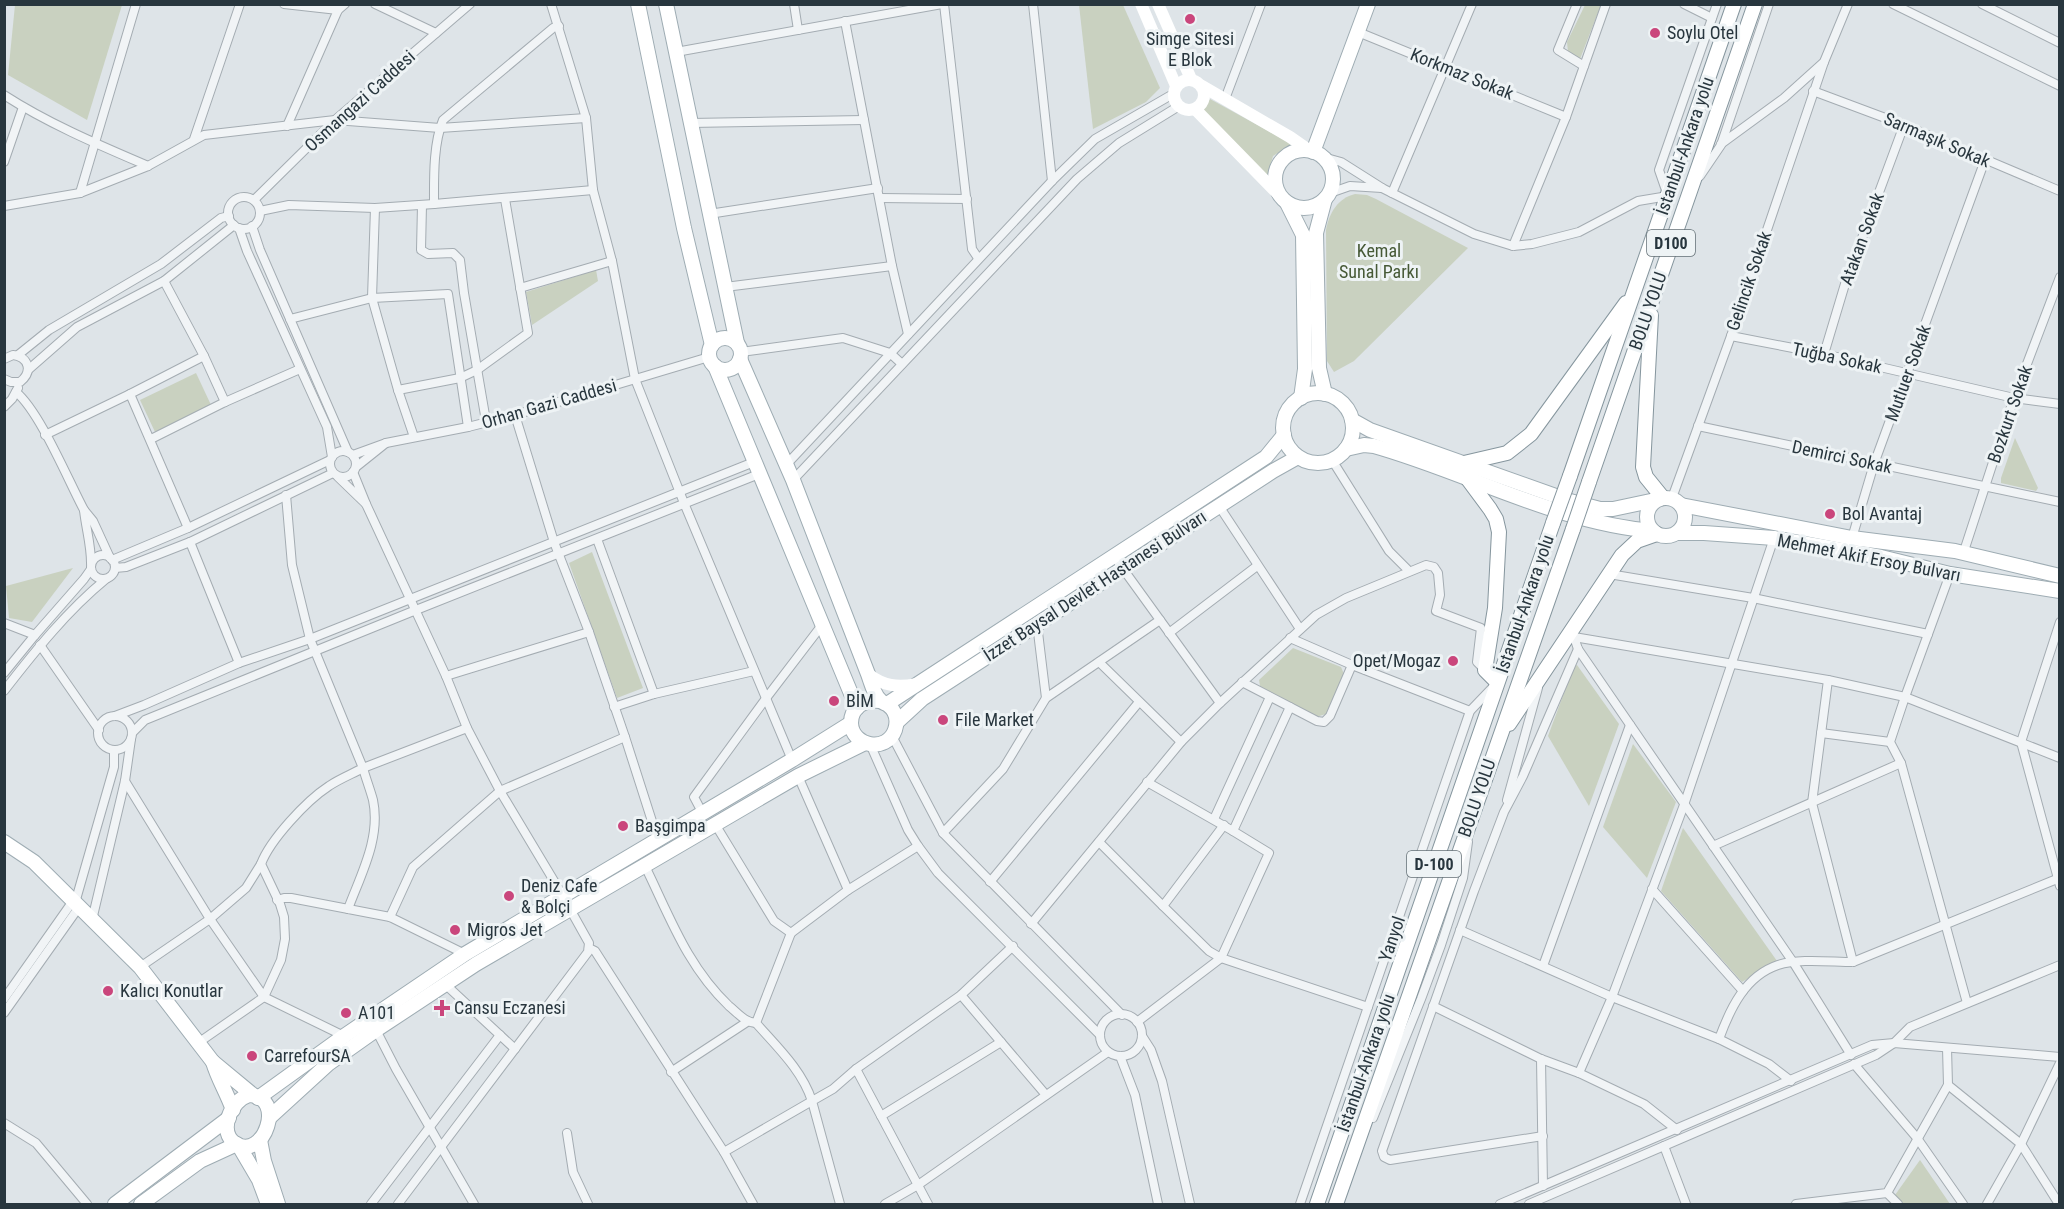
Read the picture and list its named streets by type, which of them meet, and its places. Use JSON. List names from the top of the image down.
{
  "streets": {
    "main road": [
      "İstanbul-Ankara yolu",
      "D100",
      "BOLU YOLU",
      "Mehmet Akif Ersoy Bulvarı",
      "İzzet Baysal Devlet Hastanesi Bulvarı",
      "D-100"
    ],
    "street": [
      "Korkmaz Sokak",
      "Osmangazi Caddesi",
      "Sarmaşık Sokak",
      "Atakan Sokak",
      "Gelincik Sokak",
      "Tuğba Sokak",
      "Mutluer Sokak",
      "Orhan Gazi Caddesi",
      "Bozkurt Sokak",
      "Demirci Sokak",
      "Yanyol"
    ]
  },
  "crossings": [
    ["Sarmaşık Sokak", "Atakan Sokak"],
    ["Sarmaşık Sokak", "Gelincik Sokak"],
    ["Sarmaşık Sokak", "Mutluer Sokak"],
    ["İstanbul-Ankara yolu", "BOLU YOLU"],
    ["İstanbul-Ankara yolu", "Yanyol"],
    ["Atakan Sokak", "Tuğba Sokak"],
    ["Gelincik Sokak", "Tuğba Sokak"],
    ["Gelincik Sokak", "Demirci Sokak"],
    ["Gelincik Sokak", "Mehmet Akif Ersoy Bulvarı"],
    ["Tuğba Sokak", "Mutluer Sokak"],
    ["Tuğba Sokak", "Bozkurt Sokak"],
    ["Mutluer Sokak", "Demirci Sokak"],
    ["Mutluer Sokak", "Mehmet Akif Ersoy Bulvarı"],
    ["Bozkurt Sokak", "Demirci Sokak"],
    ["Bozkurt Sokak", "Mehmet Akif Ersoy Bulvarı"]
  ],
  "parks": ["Kemal Sunal Parkı"],
  "places": {
    "other": [
      "Simge Sitesi E Blok",
      "Soylu Otel",
      "Bol Avantaj",
      "Opet/Mogaz",
      "BİM",
      "File Market",
      "Başgimpa",
      "Deniz Cafe & Bolçi",
      "Migros Jet",
      "Kalıcı Konutlar",
      "A101",
      "CarrefourSA"
    ],
    "health": ["Cansu Eczanesi"]
  }
}
